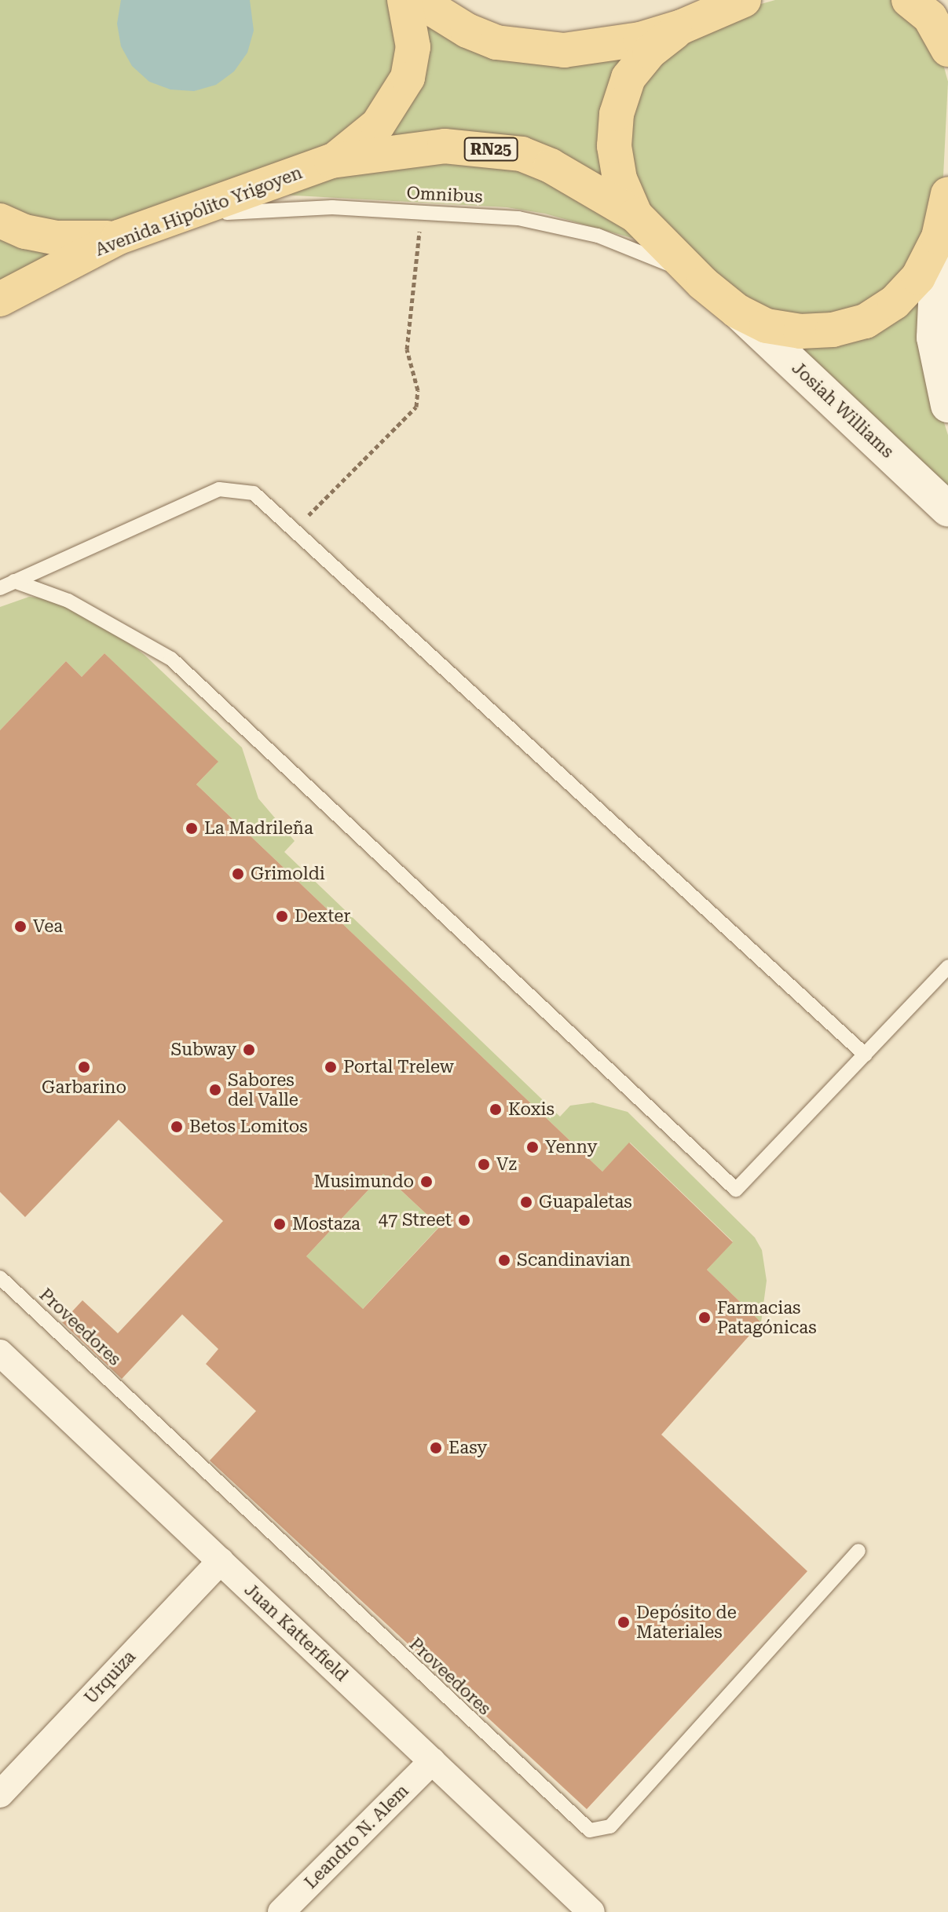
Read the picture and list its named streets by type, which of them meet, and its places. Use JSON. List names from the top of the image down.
{
  "streets": {
    "main road": ["RN25", "Avenida Hipólito Yrigoyen", "Josiah Williams"],
    "street": ["Juan Katterfield", "Urquiza", "Leandro N. Alem"],
    "lane": ["Omnibus", "Proveedores"]
  },
  "crossings": [
    ["RN25", "Omnibus"],
    ["RN25", "Avenida Hipólito Yrigoyen"],
    ["RN25", "Josiah Williams"],
    ["Omnibus", "Avenida Hipólito Yrigoyen"],
    ["Juan Katterfield", "Urquiza"],
    ["Juan Katterfield", "Leandro N. Alem"]
  ],
  "places": [
    "La Madrileña",
    "Grimoldi",
    "Dexter",
    "Vea",
    "Subway",
    "Garbarino",
    "Portal Trelew",
    "Sabores del Valle",
    "Koxis",
    "Betos Lomitos",
    "Yenny",
    "Vz",
    "Musimundo",
    "Guapaletas",
    "47 Street",
    "Mostaza",
    "Scandinavian",
    "Farmacias Patagónicas",
    "Easy",
    "Depósito de Materiales"
  ]
}
